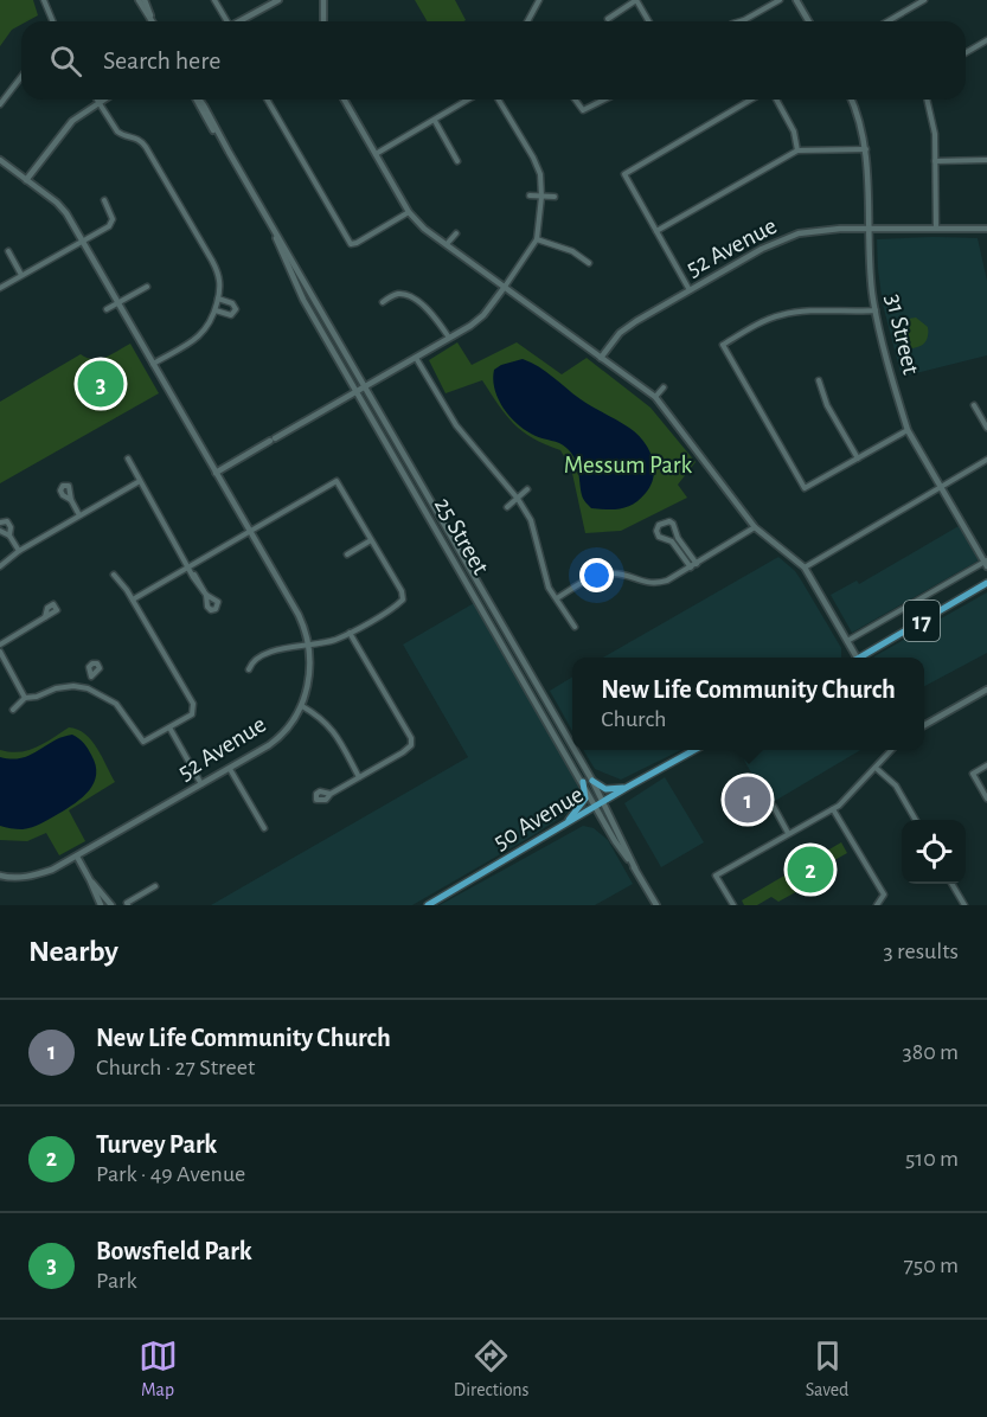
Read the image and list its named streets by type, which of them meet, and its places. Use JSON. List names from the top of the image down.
{
  "streets": {
    "main road": ["17", "50 Avenue"],
    "street": ["52 Avenue", "31 Street", "25 Street"]
  },
  "crossings": [
    ["52 Avenue", "31 Street"],
    ["25 Street", "50 Avenue"]
  ],
  "parks": ["Messum Park"],
  "page": {
    "search": "Search here",
    "pins": ["3", "1", "2"],
    "popup": ["New Life Community Church", "Church"],
    "heading": ["Nearby", "3 results"],
    "list": [
      {
        "mark": "1",
        "name": "New Life Community Church",
        "note": "Church · 27 Street",
        "value": "380 m"
      },
      {
        "mark": "2",
        "name": "Turvey Park",
        "note": "Park · 49 Avenue",
        "value": "510 m"
      },
      {
        "mark": "3",
        "name": "Bowsfield Park",
        "note": "Park",
        "value": "750 m"
      }
    ],
    "nav": ["Map", "Directions", "Saved"]
  }
}
